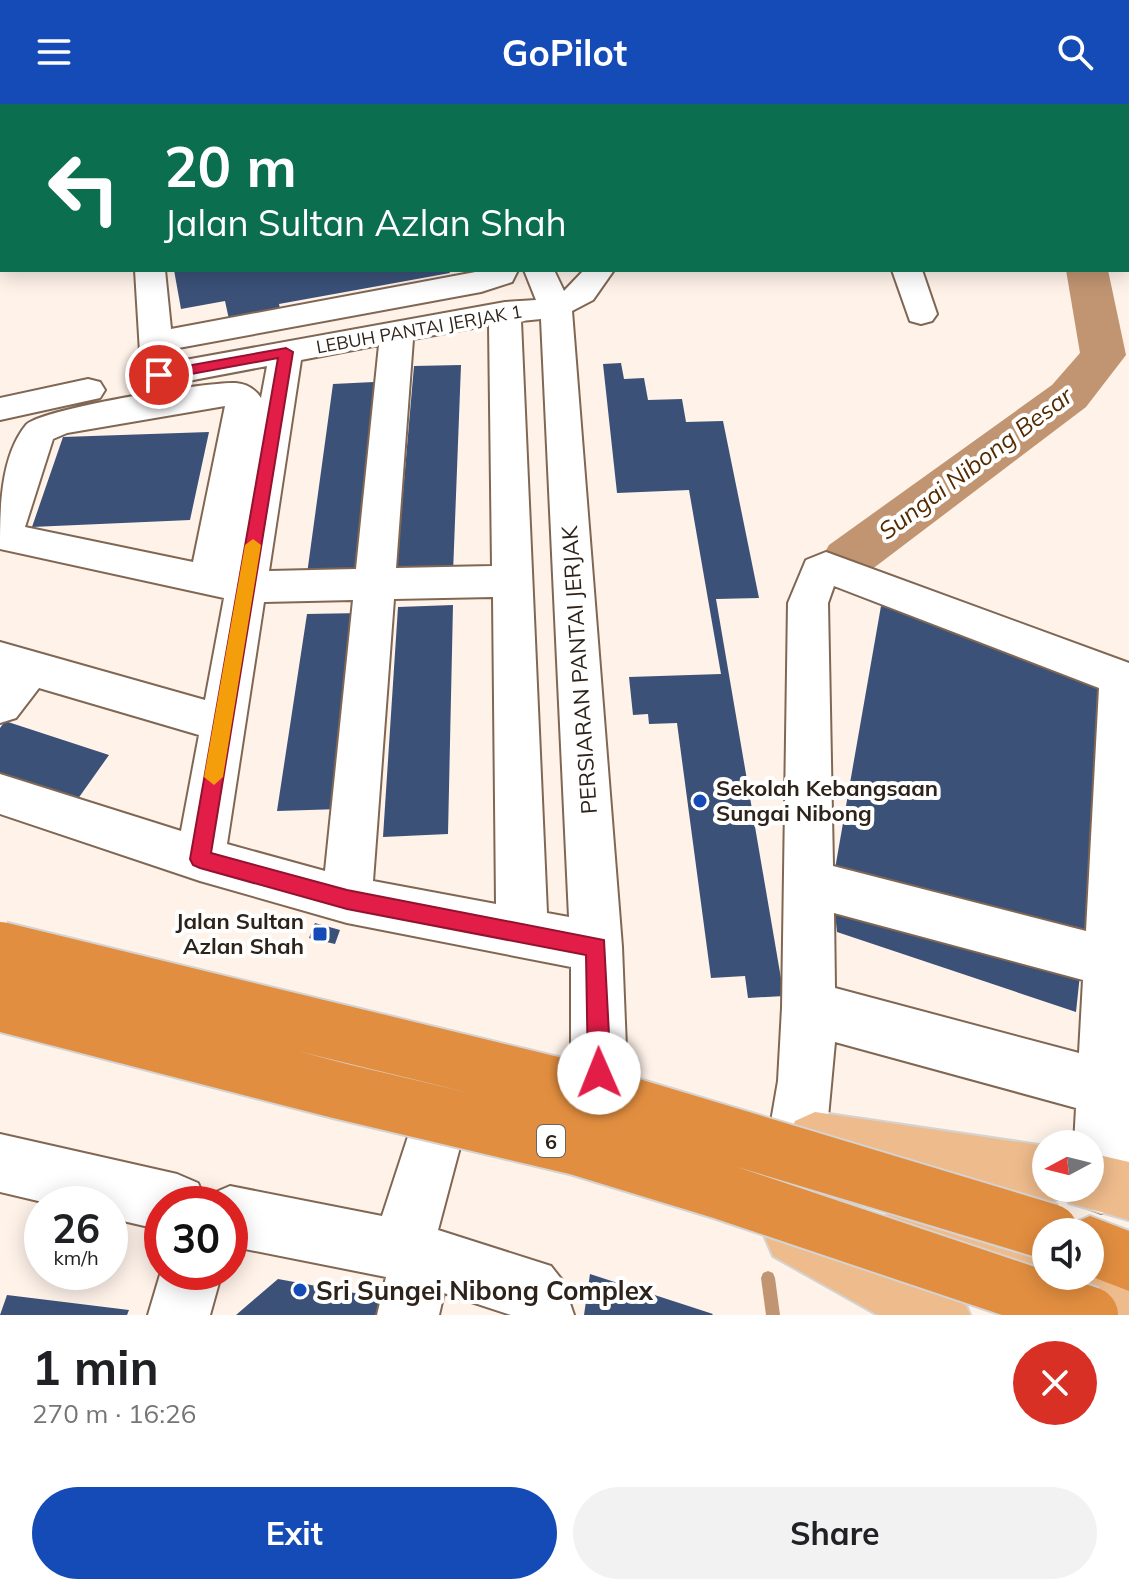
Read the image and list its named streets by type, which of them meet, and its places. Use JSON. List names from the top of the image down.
{
  "streets": {
    "highway": ["6"],
    "street": ["LEBUH PANTAI JERJAK 1", "PERSIARAN PANTAI JERJAK"]
  },
  "crossings": [
    ["LEBUH PANTAI JERJAK 1", "PERSIARAN PANTAI JERJAK"]
  ],
  "water": ["Sungai Nibong Besar"],
  "places": {
    "other": ["Sekolah Kebangsaan Sungai Nibong", "Sri Sungei Nibong Complex"],
    "transit": ["Jalan Sultan Azlan Shah"]
  },
  "north": "left",
  "page": {
    "header": "GoPilot",
    "turn": ["20 m", "Jalan Sultan Azlan Shah"],
    "speed": "26 km/h",
    "limit": "30",
    "heading": ["1 min", "270 m · 16:26"],
    "buttons": ["Exit", "Share"]
  }
}
